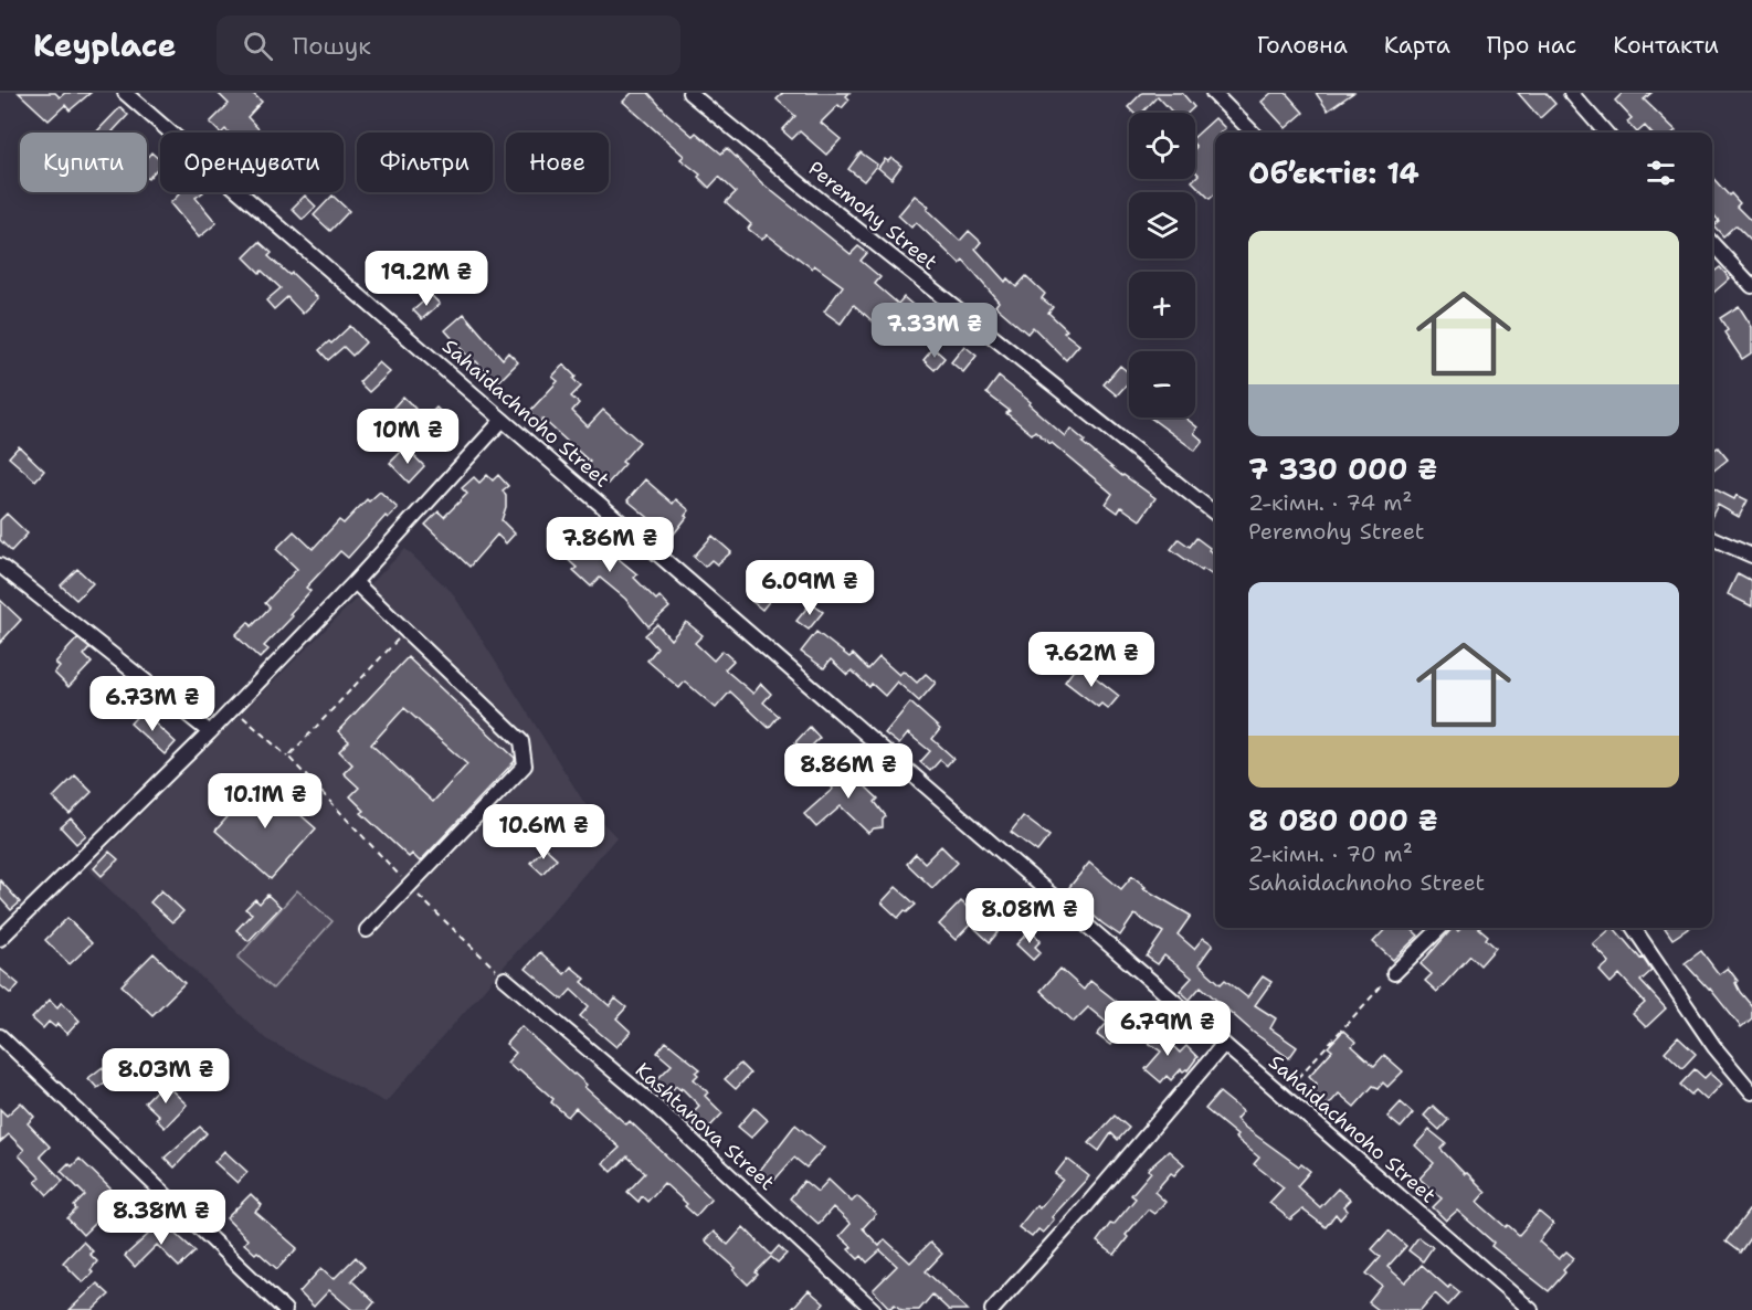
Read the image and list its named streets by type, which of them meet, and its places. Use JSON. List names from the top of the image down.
{
  "streets": {
    "street": ["Peremohy Street", "Sahaidachnoho Street", "Kashtanova Street"]
  },
  "page": {
    "header": "Keyplace",
    "search": "Пошук",
    "nav": [
      "Головна",
      "Карта",
      "Про нас",
      "Контакти"
    ],
    "map_buttons": ["+", "−"],
    "chip": [
      "Купити",
      "Орендувати",
      "Фільтри",
      "Нове"
    ],
    "heading": "Об’єктів: 14",
    "list": [
      {
        "name": "7 330 000 ₴",
        "note": "2-кімн. · 74 m² · Peremohy Street"
      },
      {
        "name": "8 080 000 ₴",
        "note": "2-кімн. · 70 m² · Sahaidachnoho Street"
      }
    ],
    "price": [
      "19.2M ₴",
      "7.33M ₴",
      "10M ₴",
      "7.86M ₴",
      "6.09M ₴",
      "7.62M ₴",
      "6.73M ₴",
      "8.86M ₴",
      "10.1M ₴",
      "10.6M ₴",
      "8.08M ₴",
      "6.79M ₴",
      "8.03M ₴",
      "8.38M ₴"
    ]
  }
}
